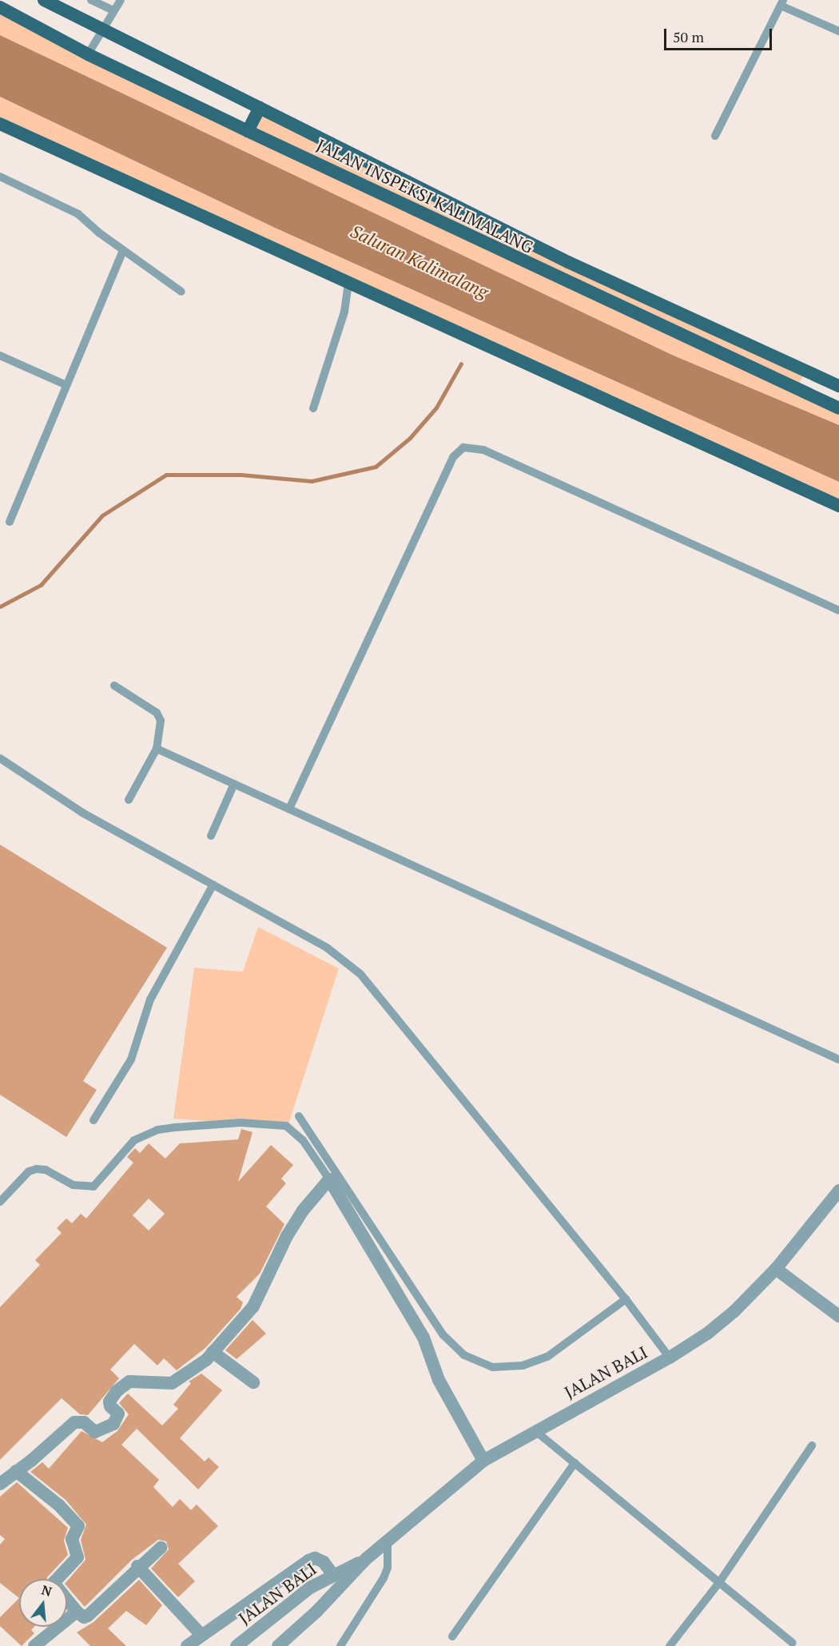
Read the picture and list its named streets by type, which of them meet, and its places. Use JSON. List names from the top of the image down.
{
  "streets": {
    "main road": ["JALAN INSPEKSI KALIMALANG"],
    "street": ["JALAN BALI"]
  },
  "water": ["Saluran Kalimalang"],
  "scale_bar": "50 m",
  "north": "top"
}
